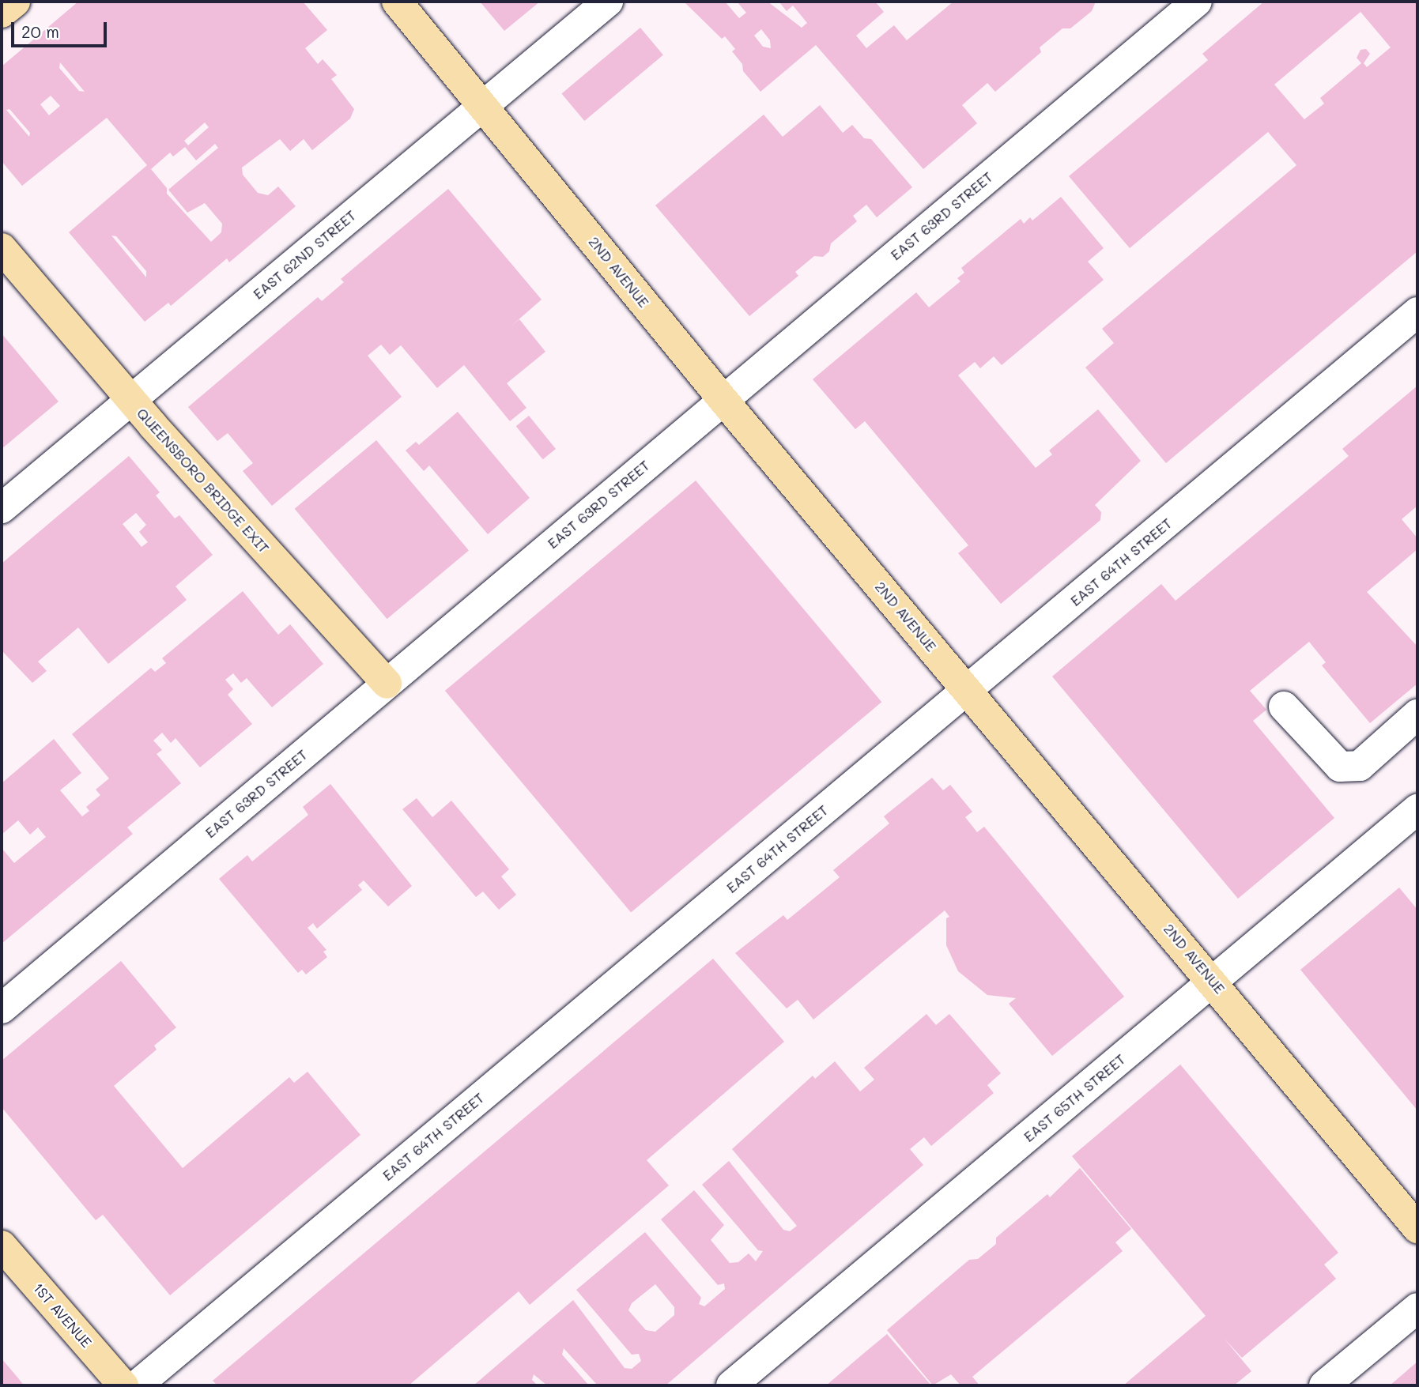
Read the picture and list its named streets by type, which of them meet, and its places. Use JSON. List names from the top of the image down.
{
  "streets": {
    "main road": ["2ND AVENUE", "QUEENSBORO BRIDGE EXIT", "1ST AVENUE"],
    "street": [
      "EAST 63RD STREET",
      "EAST 62ND STREET",
      "EAST 64TH STREET",
      "EAST 65TH STREET"
    ]
  },
  "crossings": [
    ["EAST 63RD STREET", "2ND AVENUE"],
    ["EAST 63RD STREET", "QUEENSBORO BRIDGE EXIT"],
    ["EAST 62ND STREET", "2ND AVENUE"],
    ["EAST 62ND STREET", "QUEENSBORO BRIDGE EXIT"],
    ["2ND AVENUE", "EAST 64TH STREET"],
    ["2ND AVENUE", "EAST 65TH STREET"]
  ],
  "scale_bar": "20 m"
}
